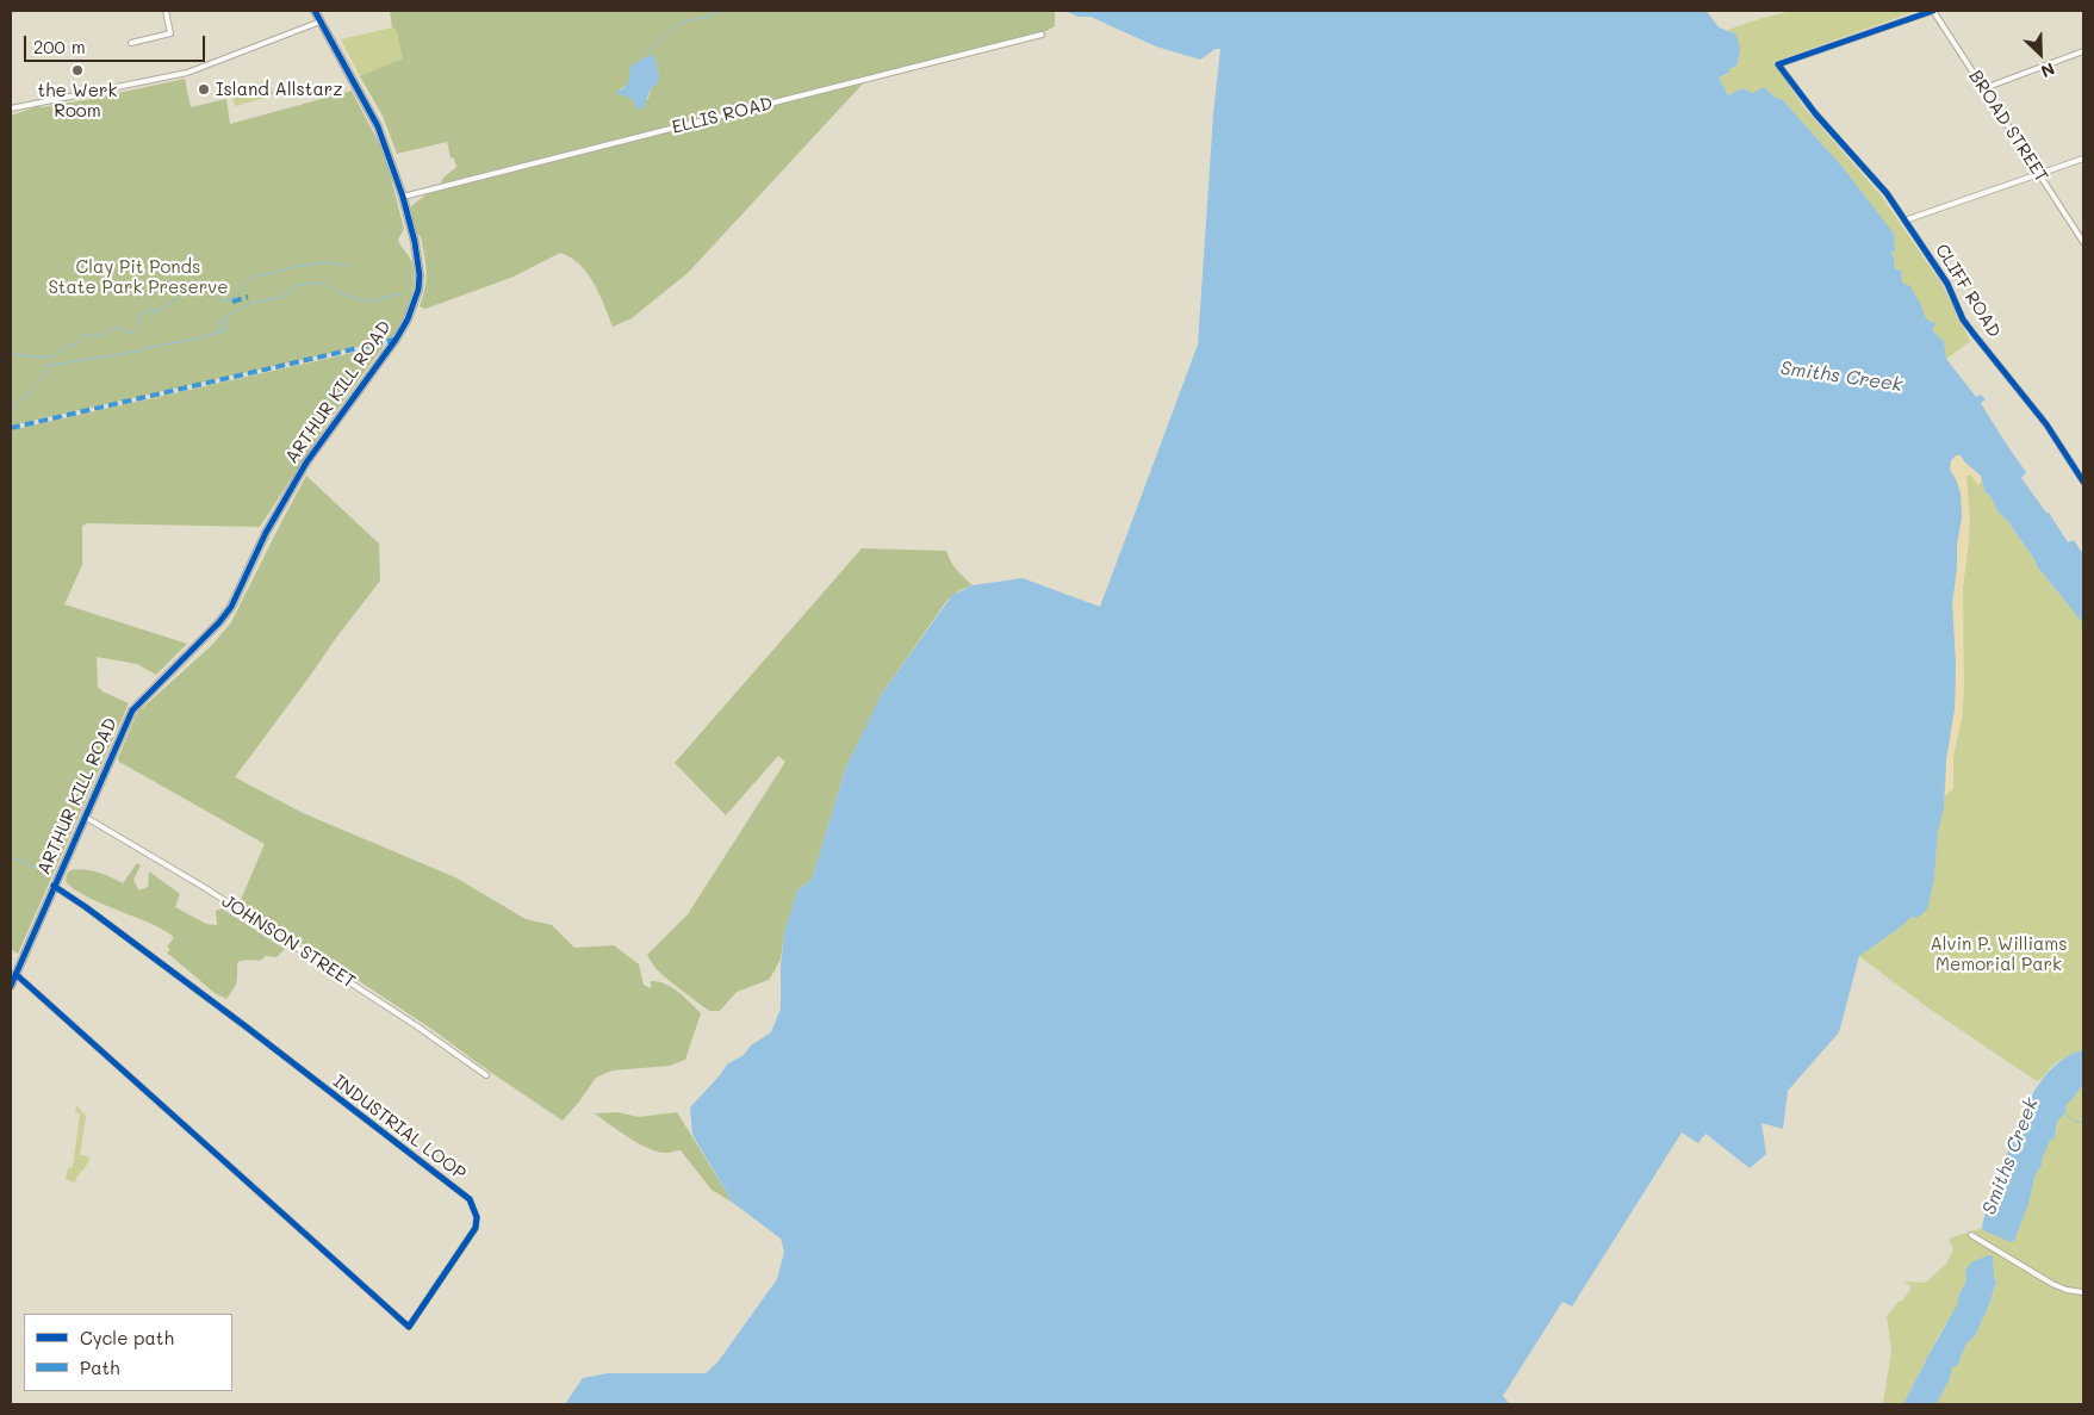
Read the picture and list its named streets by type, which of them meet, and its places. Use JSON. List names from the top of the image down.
{
  "streets": {
    "street": [
      "ELLIS ROAD",
      "BROAD STREET",
      "CLIFF ROAD",
      "ARTHUR KILL ROAD",
      "JOHNSON STREET",
      "INDUSTRIAL LOOP"
    ]
  },
  "crossings": [
    ["ELLIS ROAD", "ARTHUR KILL ROAD"],
    ["BROAD STREET", "CLIFF ROAD"],
    ["ARTHUR KILL ROAD", "JOHNSON STREET"],
    ["ARTHUR KILL ROAD", "INDUSTRIAL LOOP"]
  ],
  "water": ["Smiths Creek"],
  "parks": ["Clay Pit Ponds State Park Preserve", "Alvin P. Williams Memorial Park"],
  "places": ["the Werk Room", "Island Allstarz"],
  "legend": ["Cycle path", "Path"],
  "scale_bar": "200 m",
  "north": "bottom right"
}
